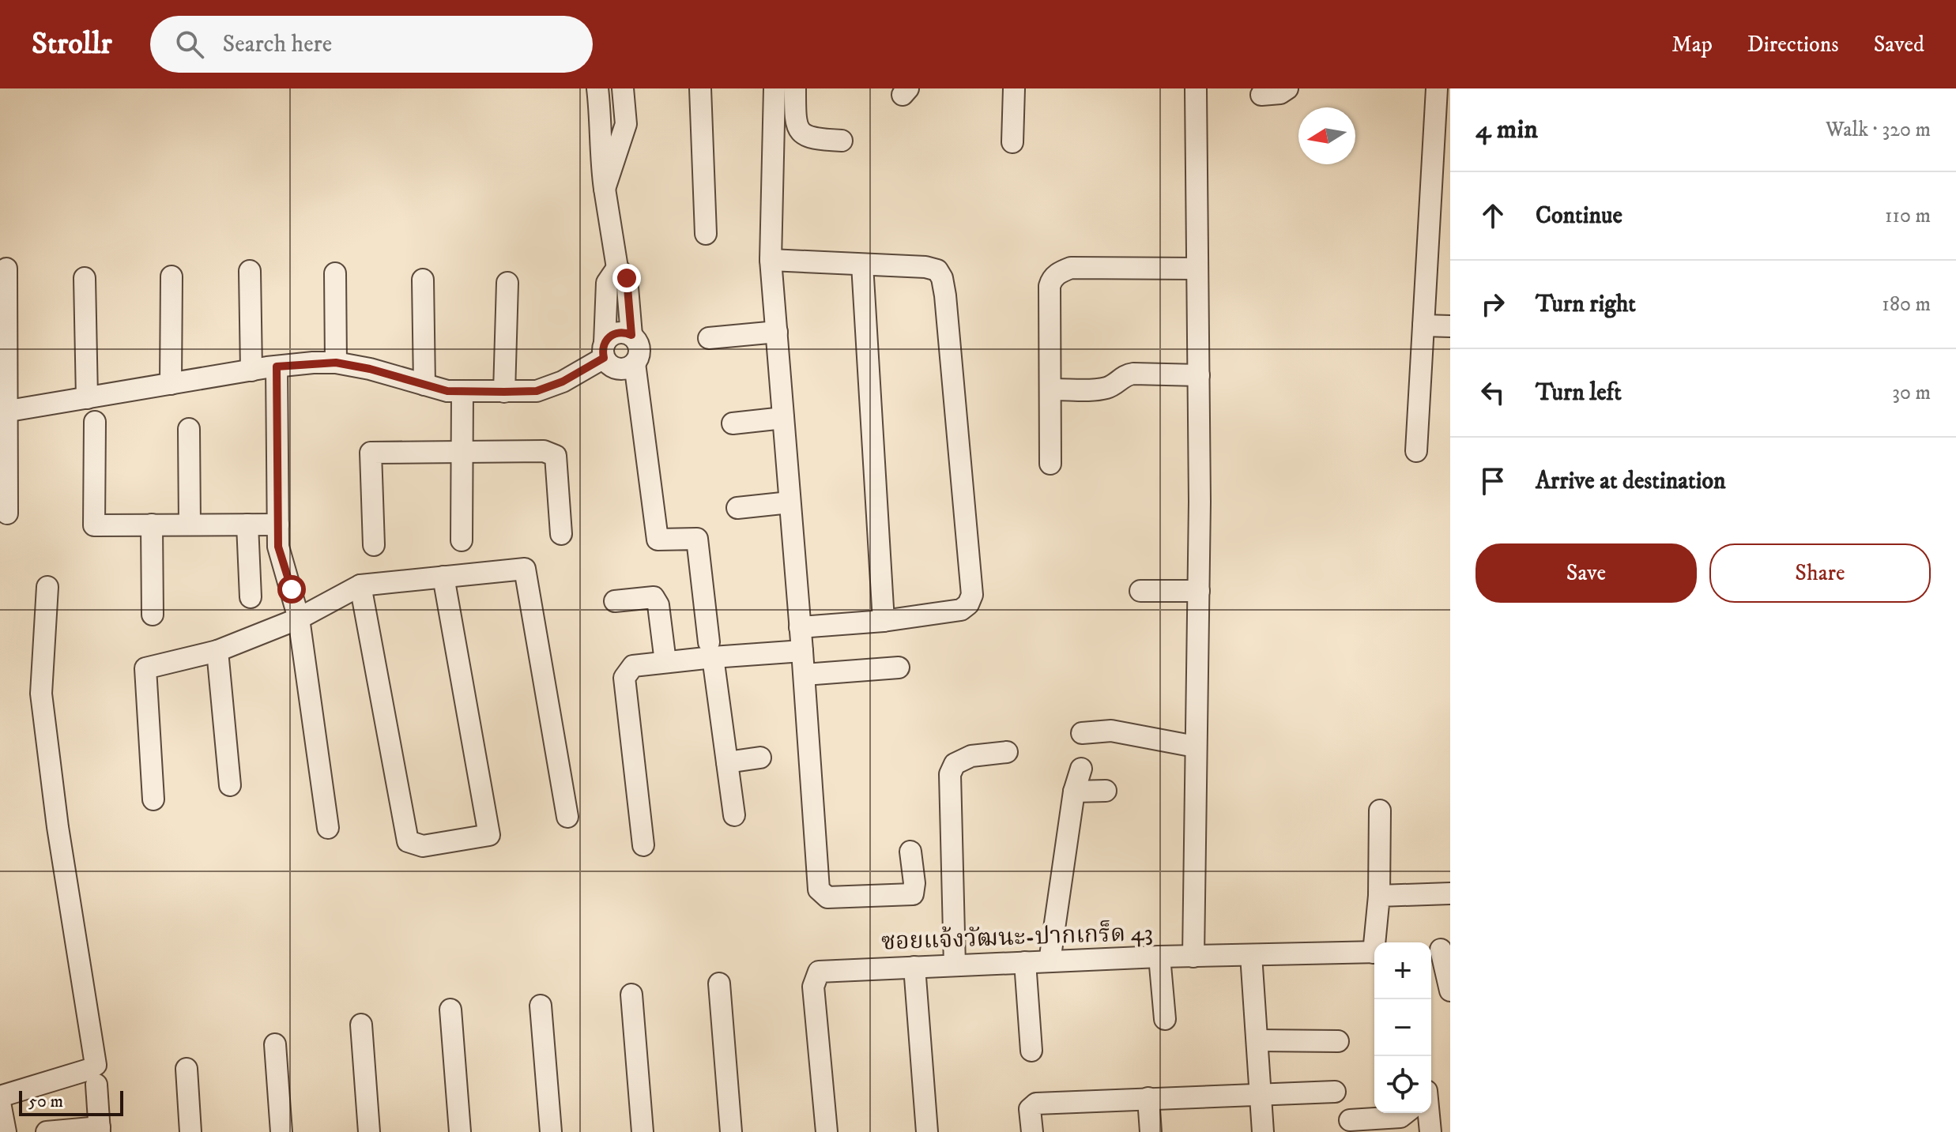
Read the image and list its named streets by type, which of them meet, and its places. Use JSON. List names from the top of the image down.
{
  "streets": {
    "street": ["ซอยแจ้งวัฒนะ-ปากเกร็ด 43"]
  },
  "scale_bar": "50 m",
  "north": "left",
  "page": {
    "header": "Strollr",
    "search": "Search here",
    "nav": ["Map", "Directions", "Saved"],
    "heading": ["4 min", "Walk · 320 m"],
    "list": [
      ["Continue", "110 m"],
      ["Turn right", "180 m"],
      ["Turn left", "30 m"],
      "Arrive at destination"
    ],
    "buttons": ["Save", "Share"],
    "map_buttons": ["+", "−"],
    "scale": "50 m"
  }
}
